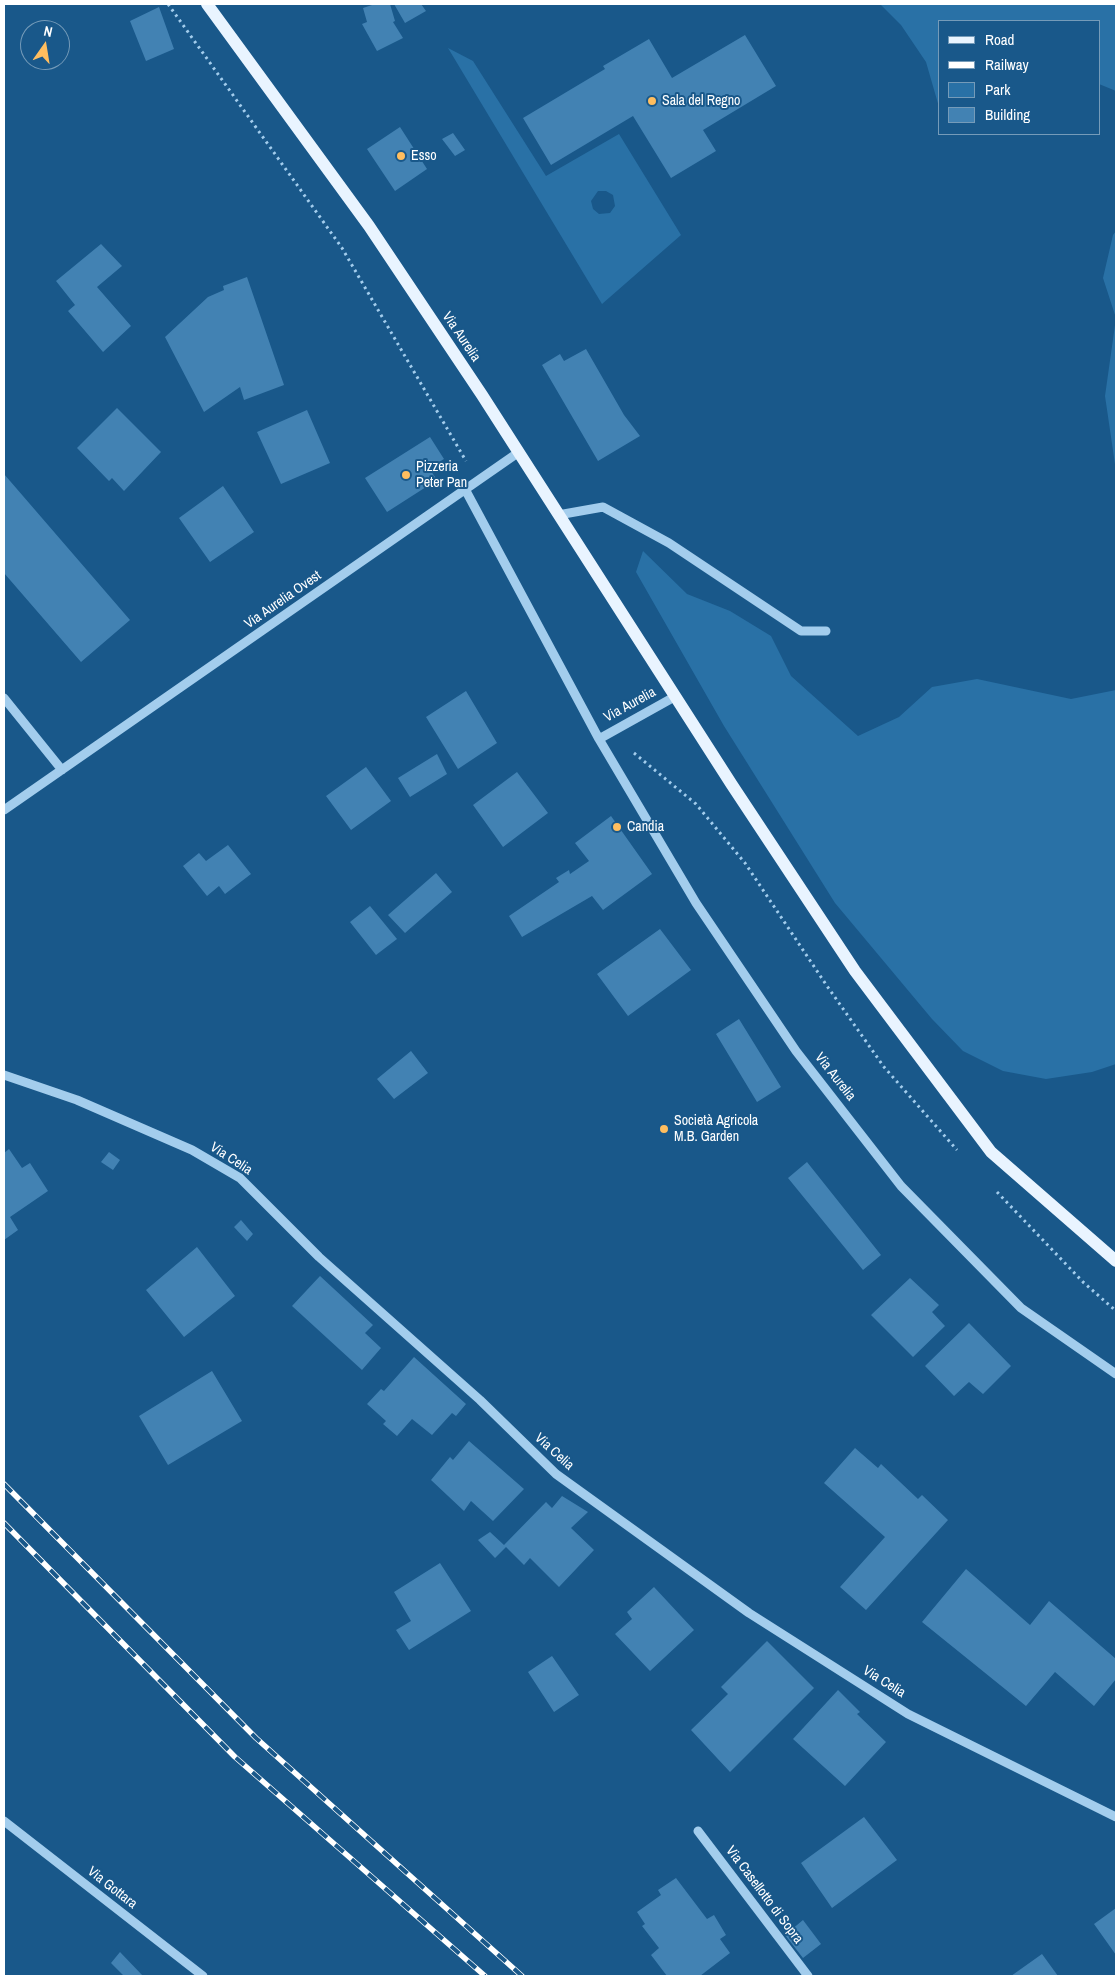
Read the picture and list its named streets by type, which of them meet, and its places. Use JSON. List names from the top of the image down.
{
  "streets": {
    "main road": ["Via Aurelia"],
    "street": [
      "Via Aurelia Ovest",
      "Via Celia",
      "Via Gottara",
      "Via Casellotto di Sopra"
    ]
  },
  "crossings": [
    ["Via Aurelia", "Via Aurelia Ovest"]
  ],
  "places": [
    "Sala del Regno",
    "Esso",
    "Pizzeria Peter Pan",
    "Candia",
    "Società Agricola M.B. Garden"
  ],
  "legend": [
    "Road",
    "Railway",
    "Park",
    "Building"
  ],
  "north": "top"
}
